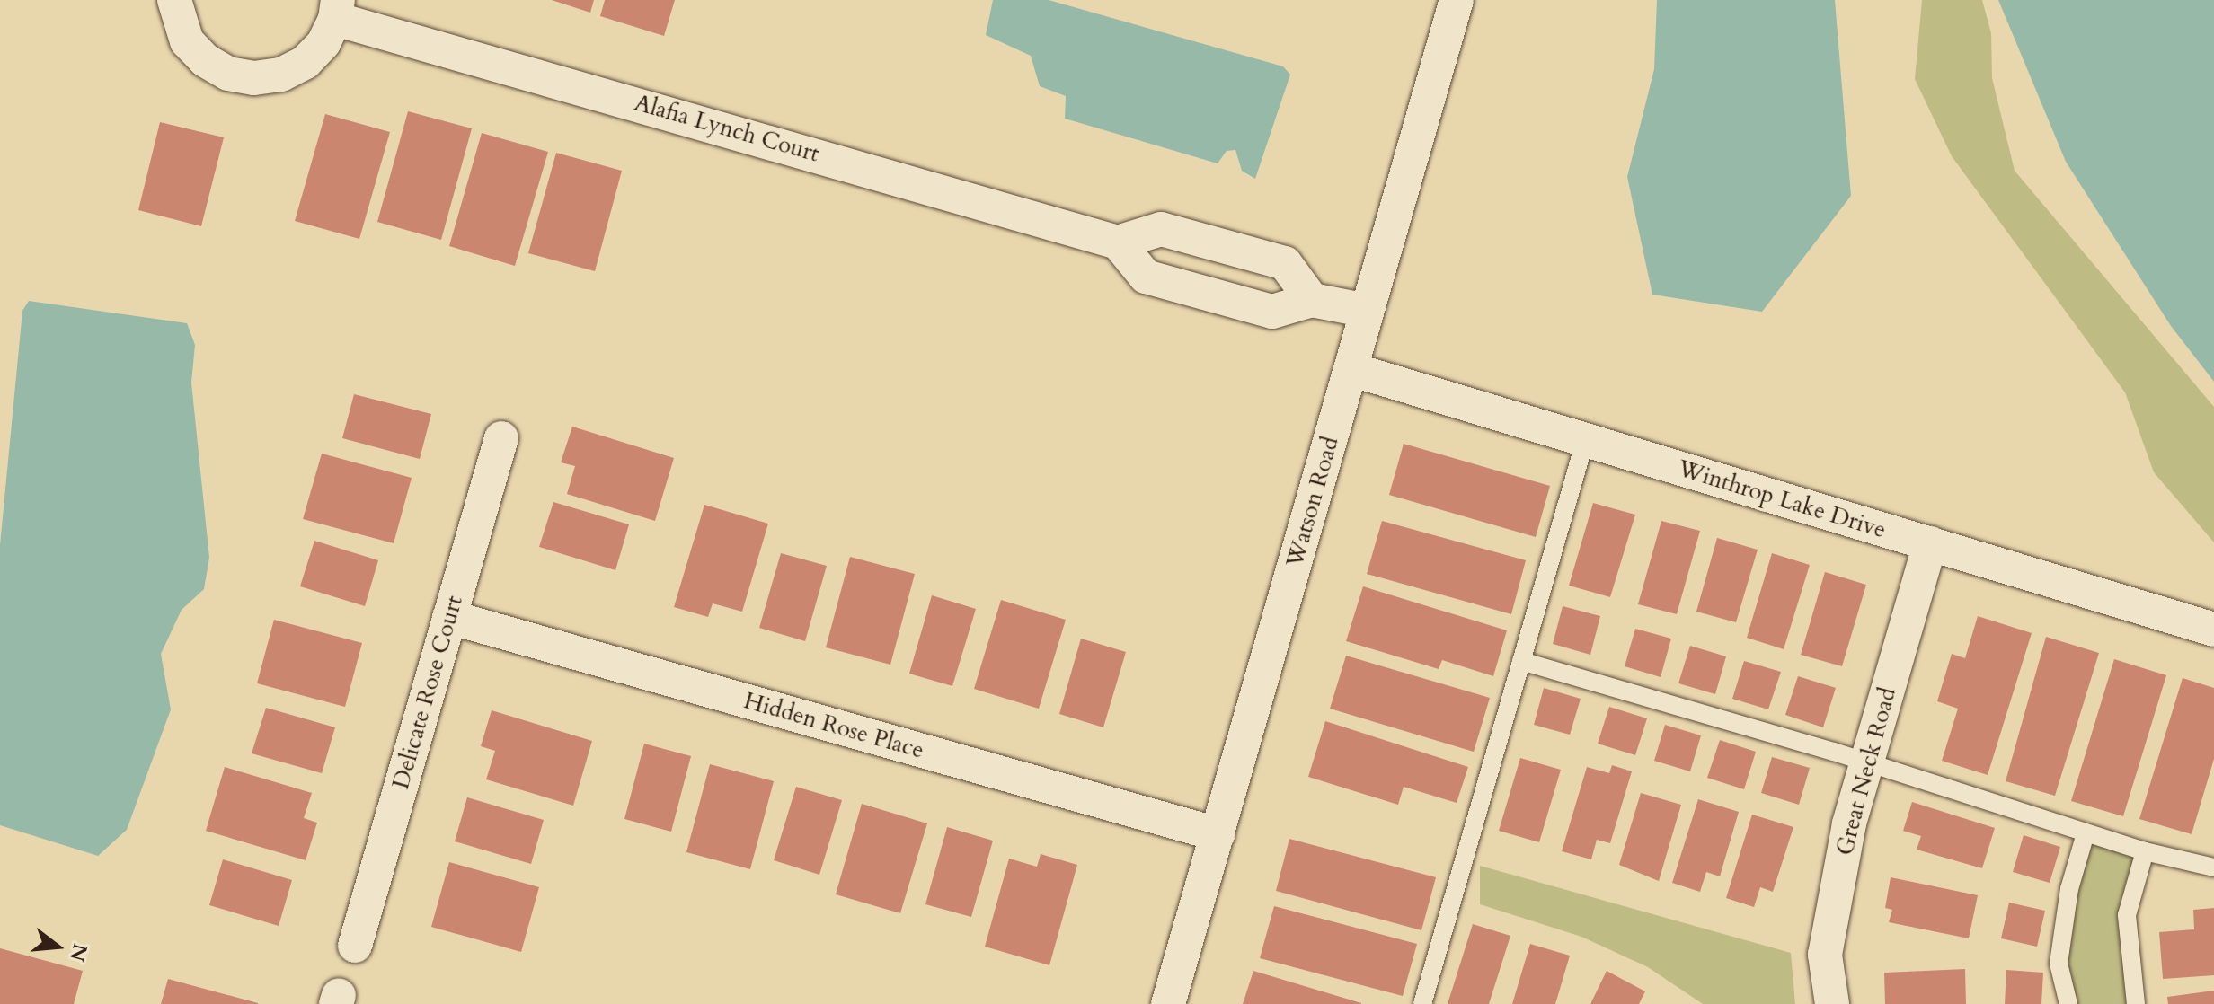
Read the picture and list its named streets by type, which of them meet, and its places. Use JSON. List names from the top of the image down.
{
  "streets": {
    "street": [
      "Alafia Lynch Court",
      "Winthrop Lake Drive",
      "Watson Road",
      "Delicate Rose Court",
      "Hidden Rose Place",
      "Great Neck Road"
    ]
  },
  "crossings": [
    ["Winthrop Lake Drive", "Watson Road"],
    ["Winthrop Lake Drive", "Great Neck Road"],
    ["Watson Road", "Hidden Rose Place"],
    ["Delicate Rose Court", "Hidden Rose Place"]
  ],
  "north": "right"
}
